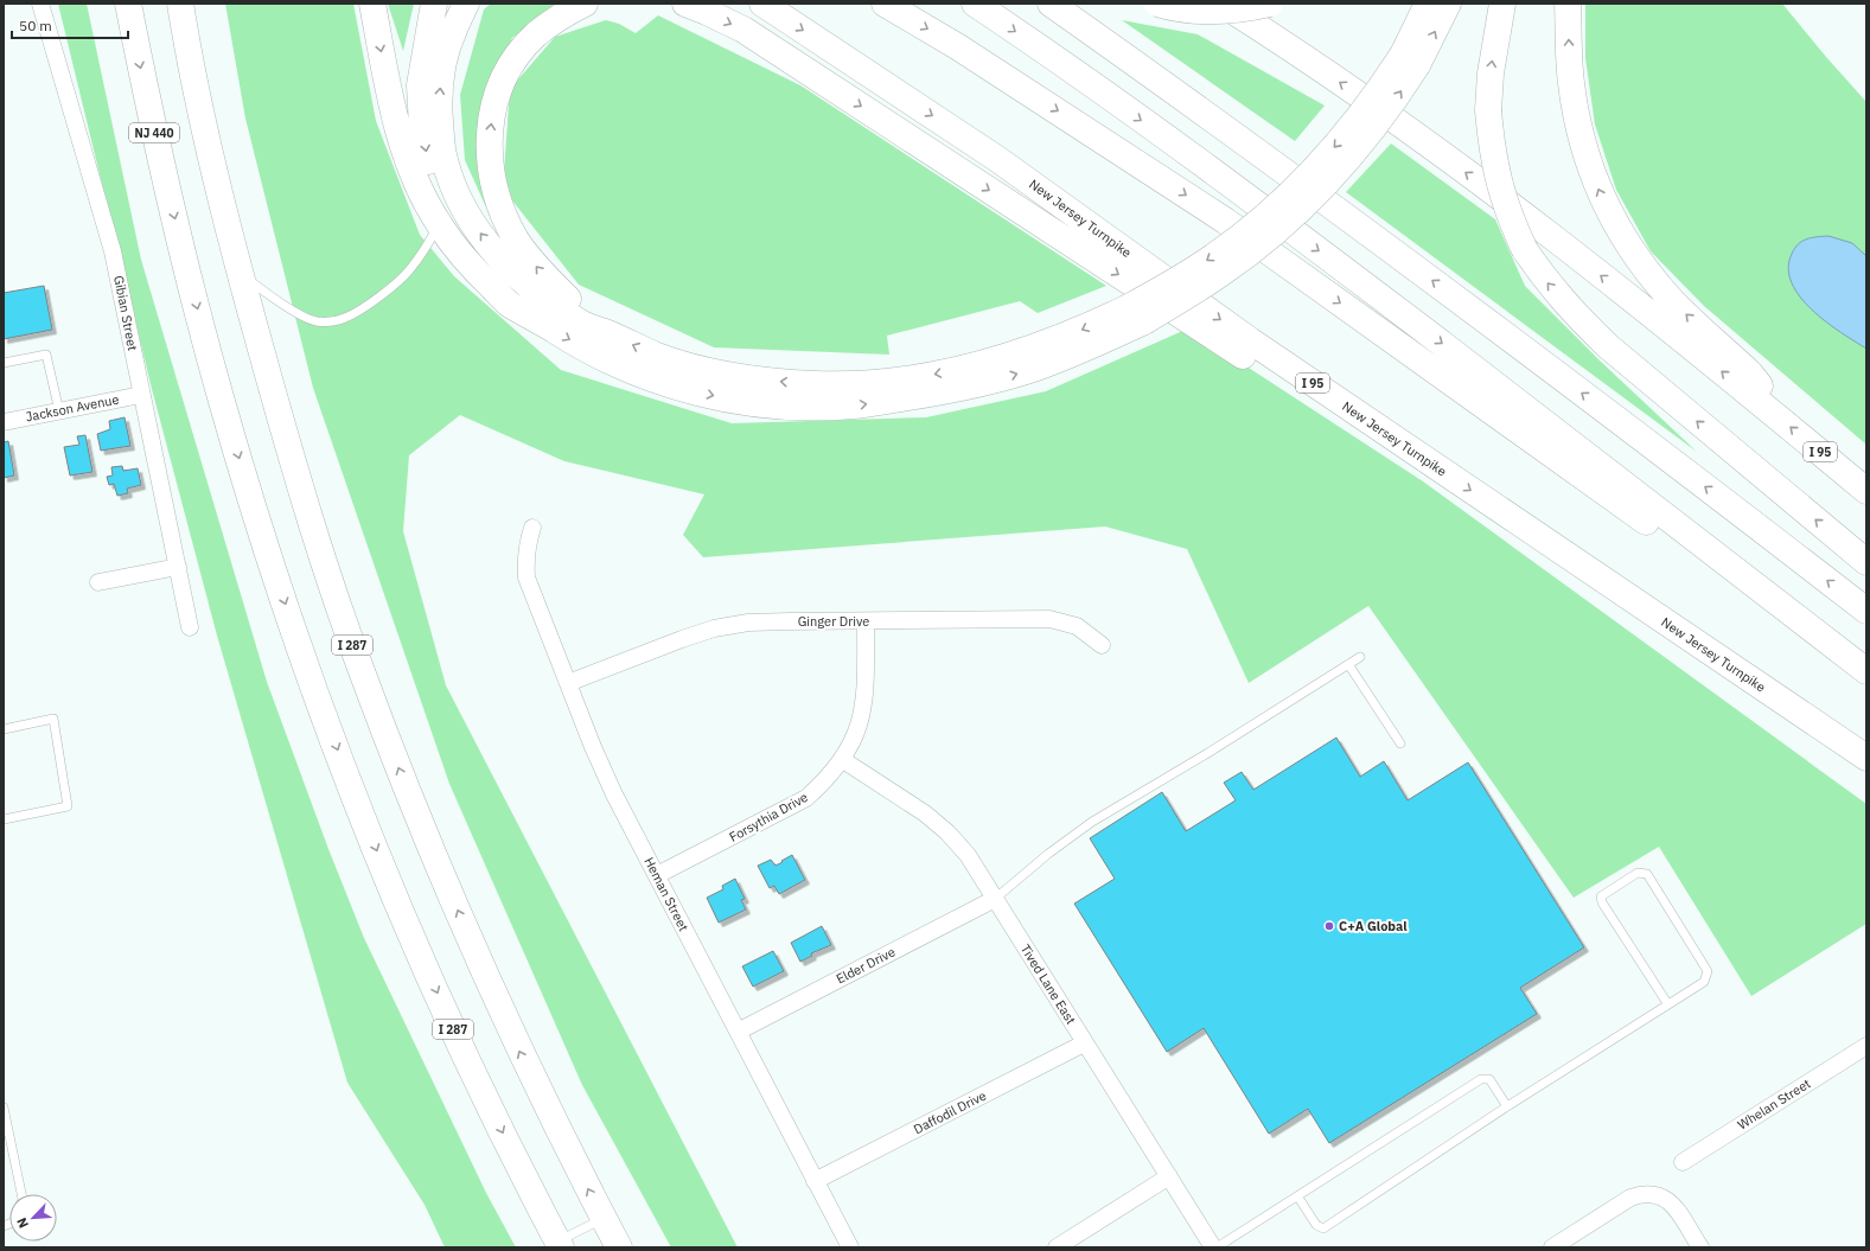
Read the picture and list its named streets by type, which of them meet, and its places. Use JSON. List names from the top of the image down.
{
  "streets": {
    "highway": [
      "NJ 440",
      "New Jersey Turnpike",
      "I 95",
      "I 287"
    ],
    "street": [
      "Gibian Street",
      "Jackson Avenue",
      "Ginger Drive",
      "Forsythia Drive",
      "Heman Street",
      "Elder Drive",
      "Tived Lane East",
      "Whelan Street",
      "Daffodil Drive"
    ]
  },
  "crossings": [
    ["NJ 440", "I 287"],
    ["Gibian Street", "Jackson Avenue"],
    ["Ginger Drive", "Forsythia Drive"],
    ["Ginger Drive", "Heman Street"],
    ["Forsythia Drive", "Heman Street"],
    ["Forsythia Drive", "Tived Lane East"],
    ["Heman Street", "Elder Drive"],
    ["Heman Street", "Daffodil Drive"],
    ["Elder Drive", "Tived Lane East"],
    ["Tived Lane East", "Daffodil Drive"]
  ],
  "places": ["C+A Global"],
  "scale_bar": "50 m",
  "north": "bottom left"
}
